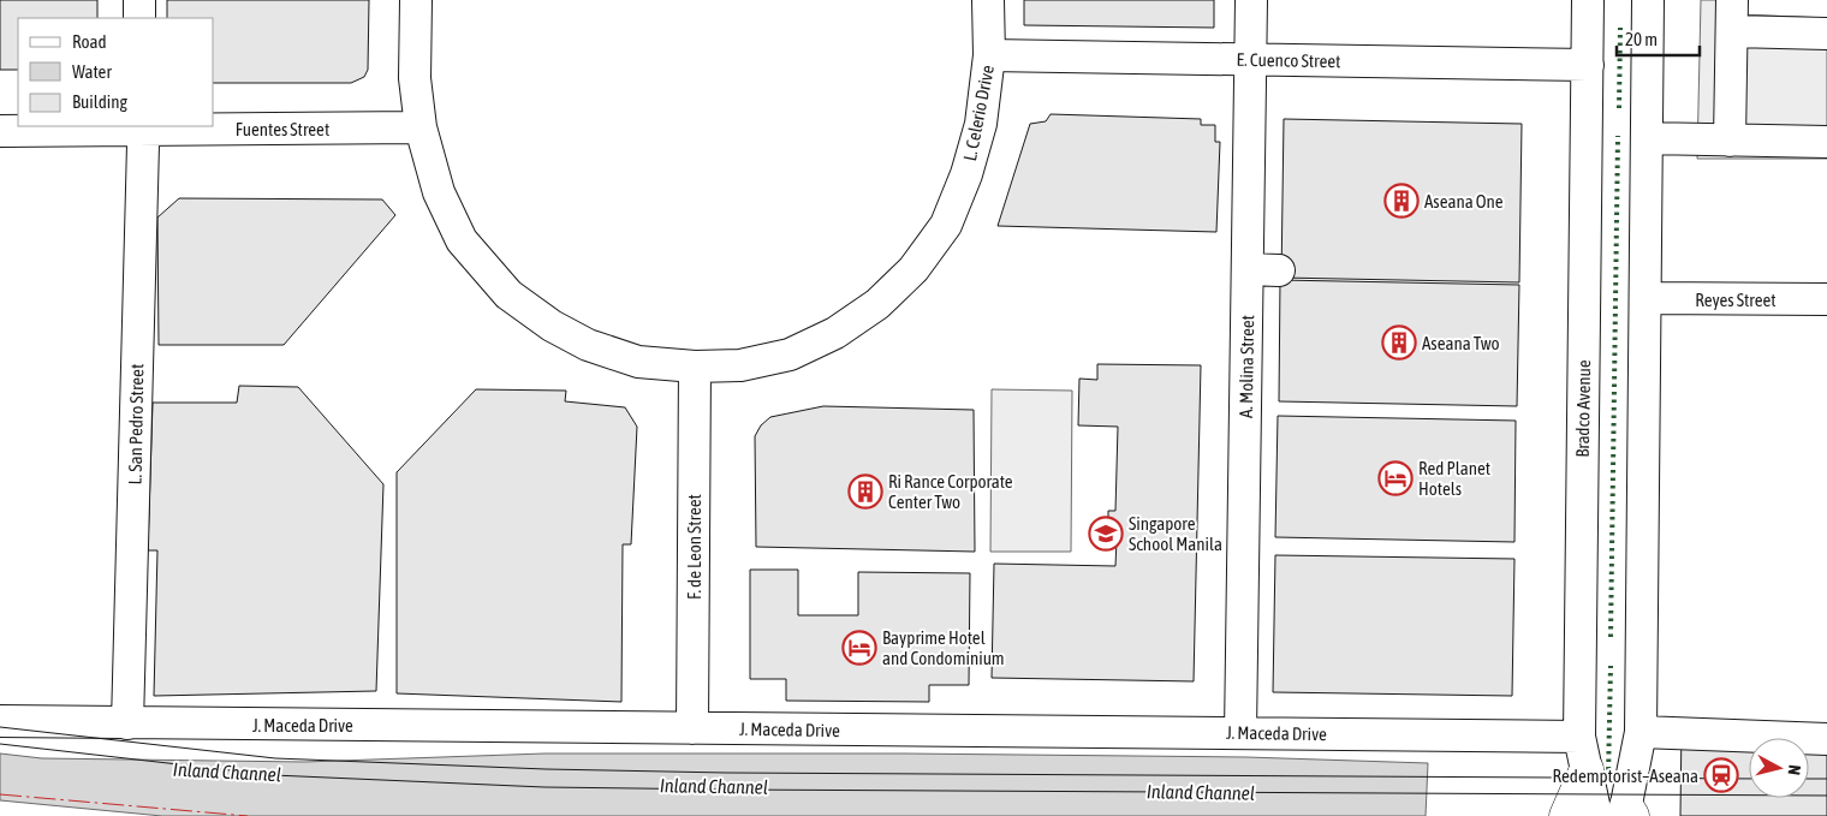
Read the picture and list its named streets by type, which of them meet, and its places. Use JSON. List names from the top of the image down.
{
  "streets": {
    "street": [
      "E. Cuenco Street",
      "L. Celerio Drive",
      "Fuentes Street",
      "Reyes Street",
      "A. Molina Street",
      "Bradco Avenue",
      "L. San Pedro Street",
      "F. de Leon Street",
      "J. Maceda Drive"
    ]
  },
  "crossings": [
    ["E. Cuenco Street", "L. Celerio Drive"],
    ["E. Cuenco Street", "A. Molina Street"],
    ["E. Cuenco Street", "Bradco Avenue"],
    ["L. Celerio Drive", "Fuentes Street"],
    ["L. Celerio Drive", "F. de Leon Street"],
    ["Fuentes Street", "L. San Pedro Street"],
    ["Reyes Street", "Bradco Avenue"],
    ["A. Molina Street", "J. Maceda Drive"],
    ["Bradco Avenue", "J. Maceda Drive"],
    ["L. San Pedro Street", "J. Maceda Drive"],
    ["F. de Leon Street", "J. Maceda Drive"]
  ],
  "water": ["Inland Channel"],
  "places": {
    "building": ["Aseana One", "Aseana Two", "Ri Rance Corporate Center Two"],
    "hotel": ["Red Planet Hotels", "Bayprime Hotel and Condominium"],
    "school or university": ["Singapore School Manila"],
    "station": ["Redemptorist–Aseana"]
  },
  "legend": ["Road", "Water", "Building"],
  "scale_bar": "20 m",
  "north": "right"
}
